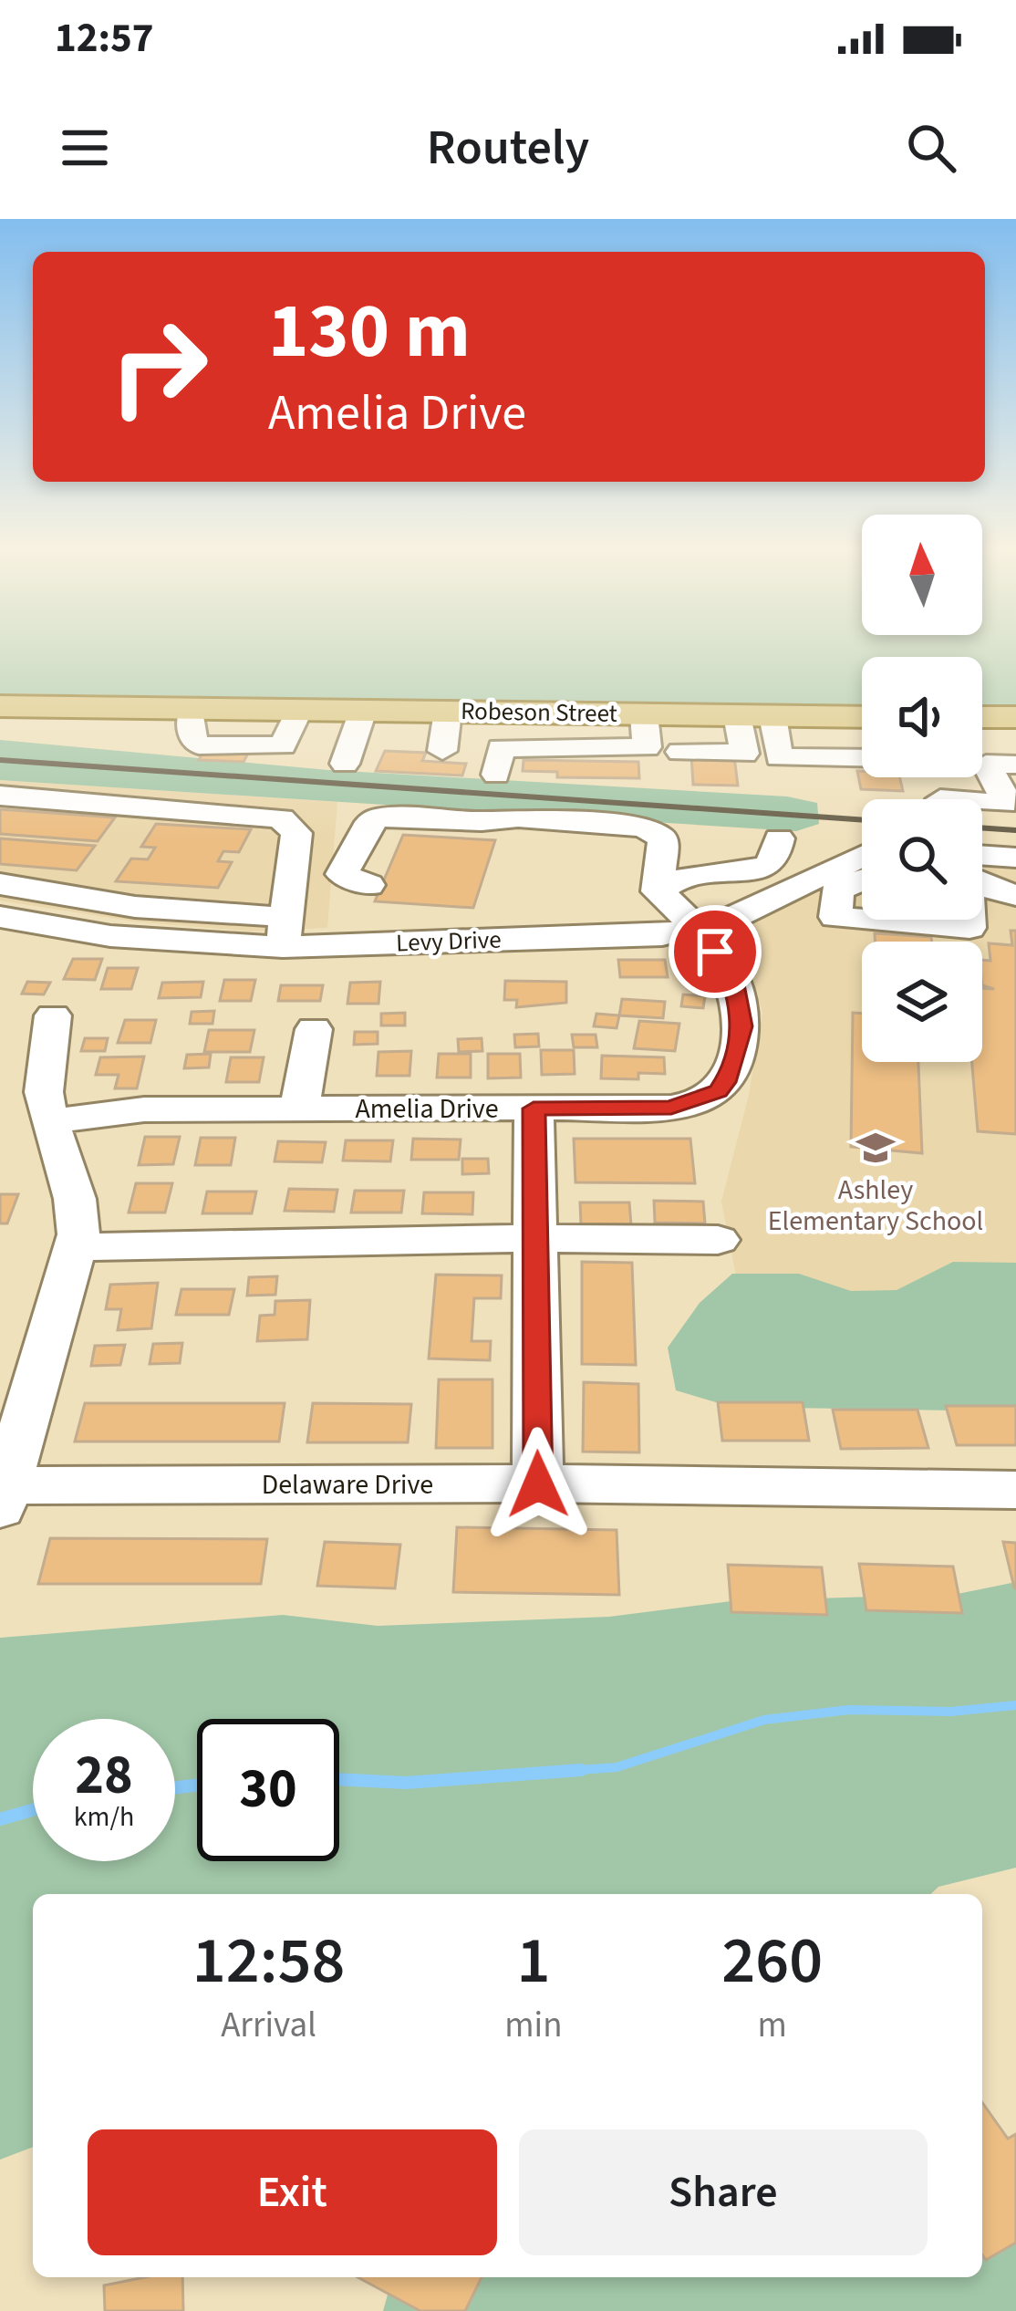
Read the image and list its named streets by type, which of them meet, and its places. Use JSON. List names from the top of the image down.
{
  "streets": {
    "main road": ["Robeson Street"],
    "street": ["Levy Drive", "Amelia Drive", "Delaware Drive"]
  },
  "crossings": [
    ["Levy Drive", "Amelia Drive"]
  ],
  "places": {
    "school or university": ["Ashley Elementary School"]
  },
  "north": "top",
  "page": {
    "status": "12:57",
    "header": "Routely",
    "turn": ["130 m", "Amelia Drive"],
    "speed": "28 km/h",
    "limit": "30",
    "eta": [
      "12:58",
      "Arrival",
      "1",
      "min",
      "260",
      "m"
    ],
    "buttons": ["Exit", "Share"]
  }
}
